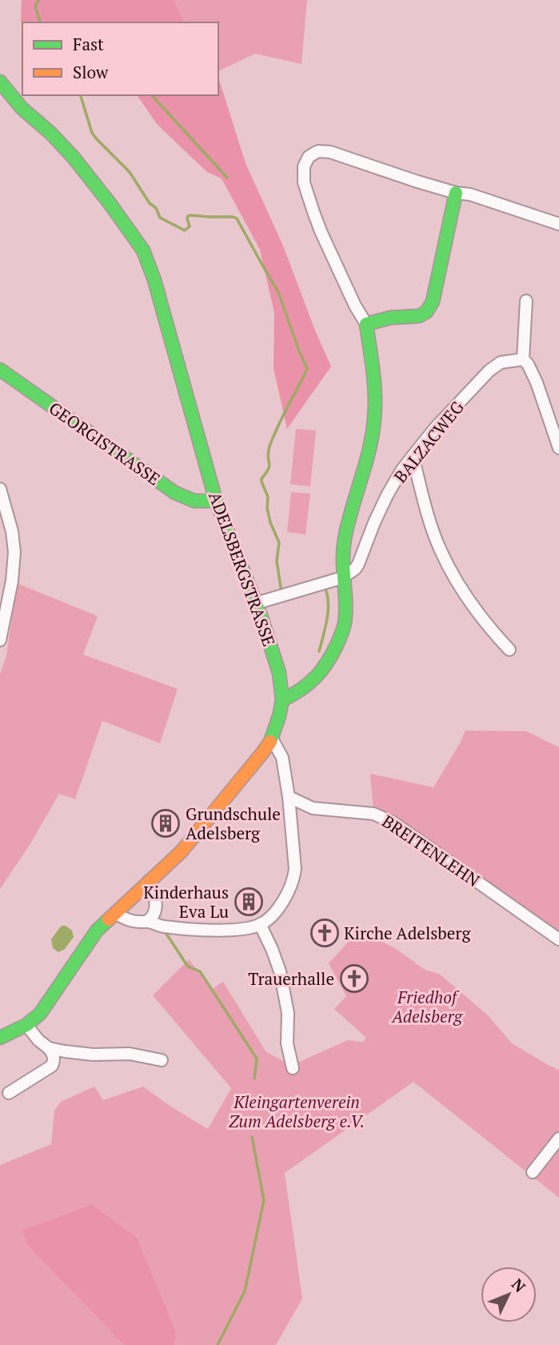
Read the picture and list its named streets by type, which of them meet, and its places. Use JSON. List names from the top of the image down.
{
  "streets": {
    "street": [
      "BALZACWEG",
      "GEORGISTRASSE",
      "ADELSBERGSTRASSE",
      "BREITENLEHN"
    ]
  },
  "crossings": [
    ["GEORGISTRASSE", "ADELSBERGSTRASSE"]
  ],
  "parks": ["Friedhof Adelsberg", "Kleingartenverein Zum Adelsberg e.V."],
  "places": {
    "building": ["Grundschule Adelsberg", "Kinderhaus Eva Lu"],
    "church": ["Kirche Adelsberg", "Trauerhalle"]
  },
  "legend": ["Fast", "Slow"],
  "north": "top right"
}
